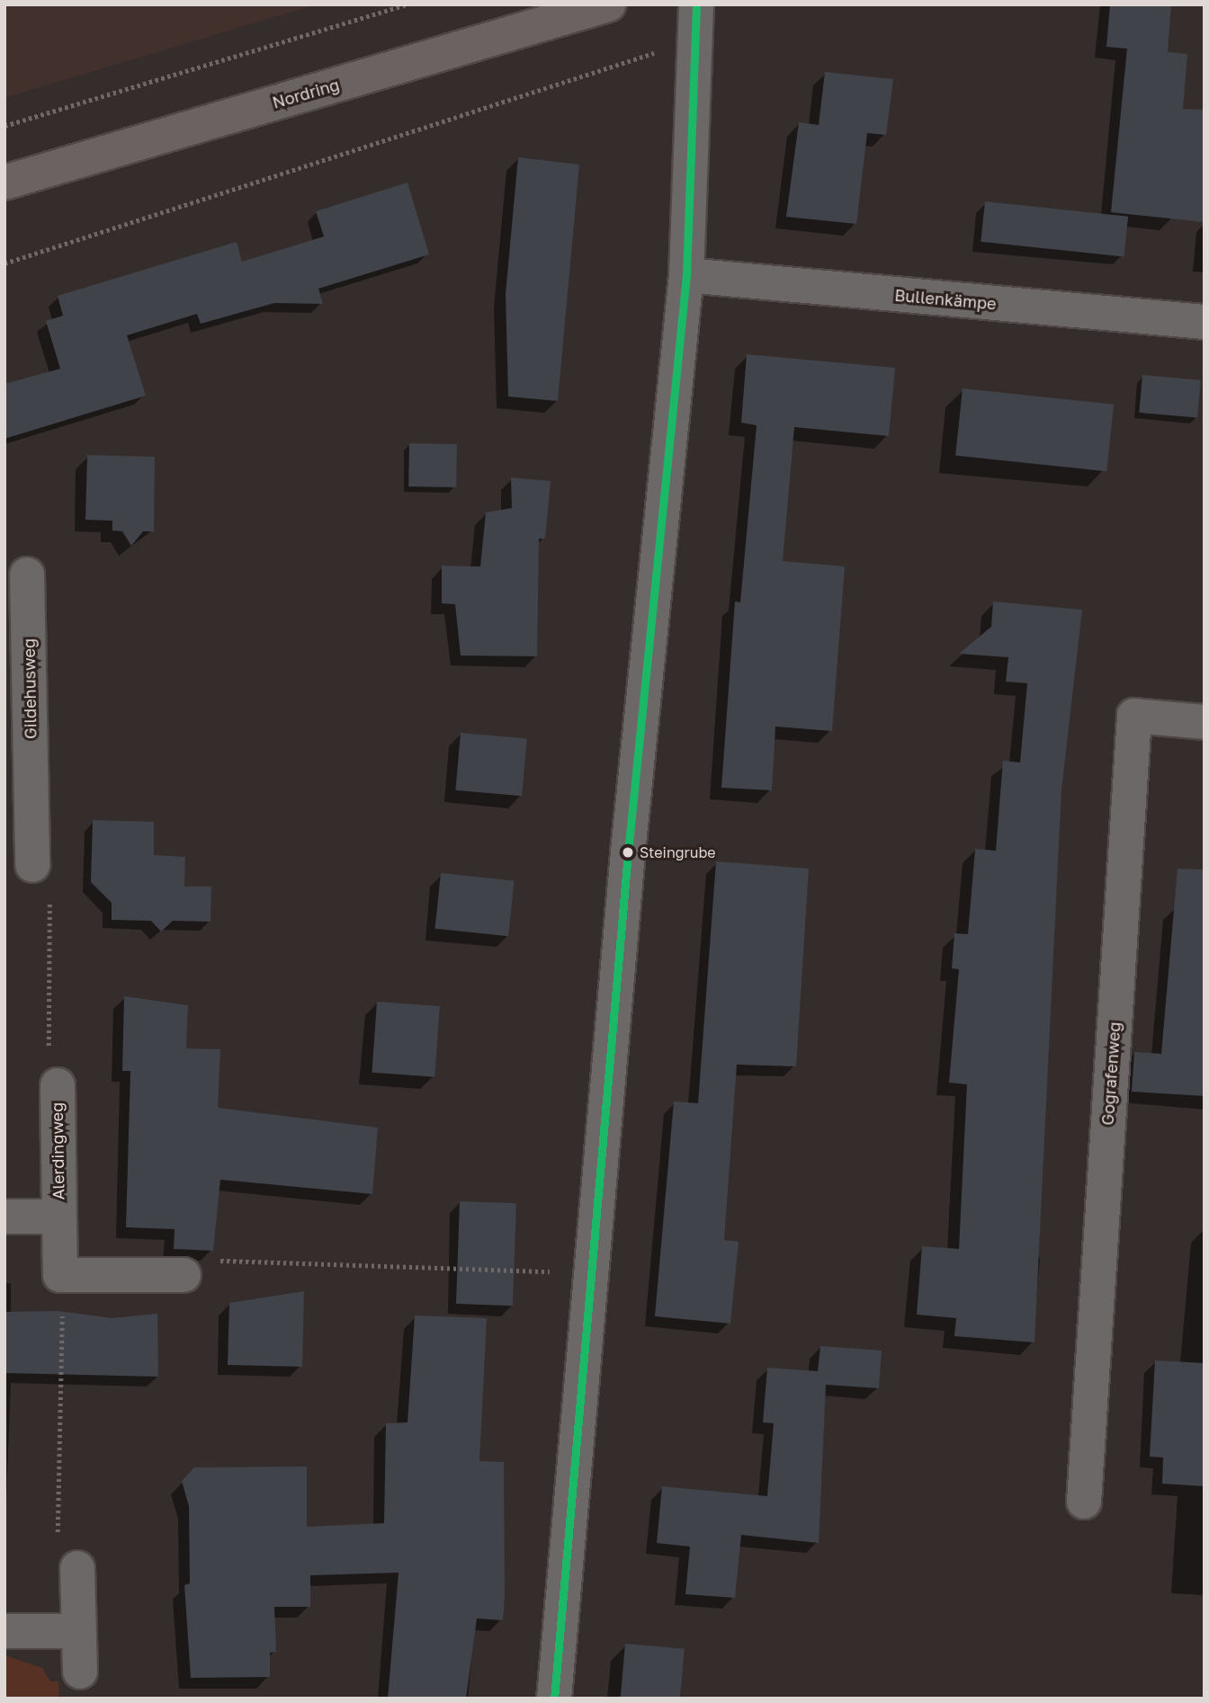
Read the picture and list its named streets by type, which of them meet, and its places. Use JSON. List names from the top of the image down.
{
  "streets": {
    "main road": ["Nordring"],
    "street": [
      "Bullenkämpe",
      "Gildehusweg",
      "Gografenweg",
      "Alerdingweg"
    ]
  },
  "places": ["Steingrube"]
}
